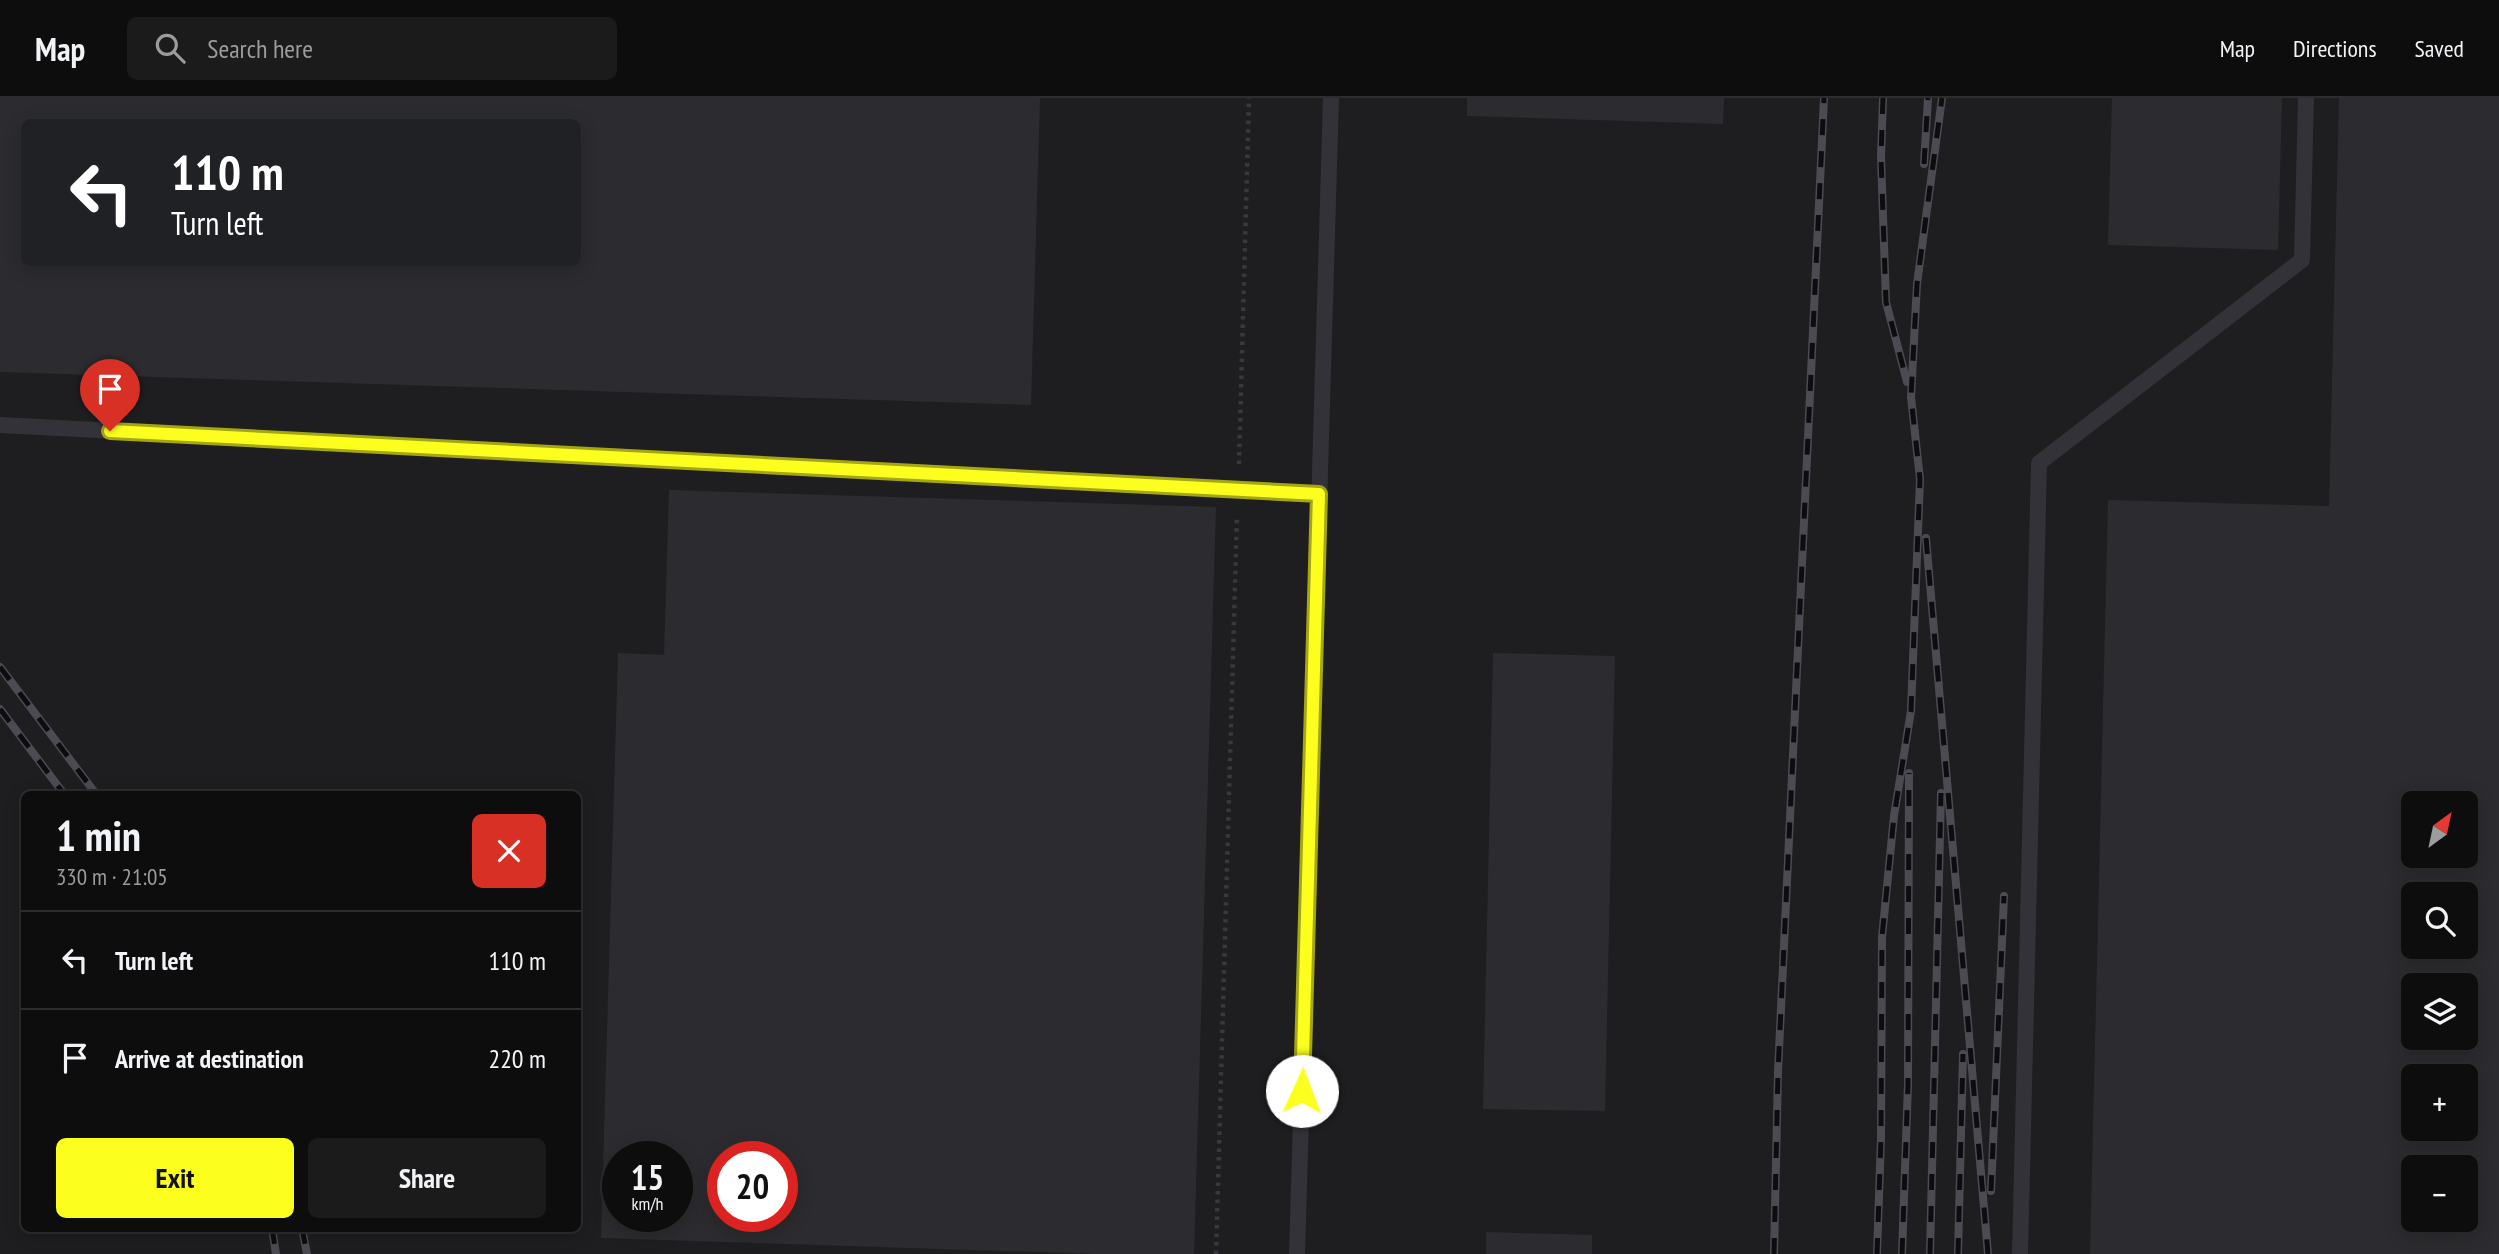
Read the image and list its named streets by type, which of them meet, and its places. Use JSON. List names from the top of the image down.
{
  "north": "top right",
  "page": {
    "header": "Map",
    "search": "Search here",
    "nav": ["Map", "Directions", "Saved"],
    "turn": ["110 m", "Turn left"],
    "map_buttons": ["+", "−"],
    "heading": ["1 min", "330 m · 21:05"],
    "list": [
      {
        "name": "Turn left",
        "value": "110 m"
      },
      {
        "name": "Arrive at destination",
        "value": "220 m"
      }
    ],
    "buttons": ["Exit", "Share"],
    "speed": "15 km/h",
    "limit": "20"
  }
}
